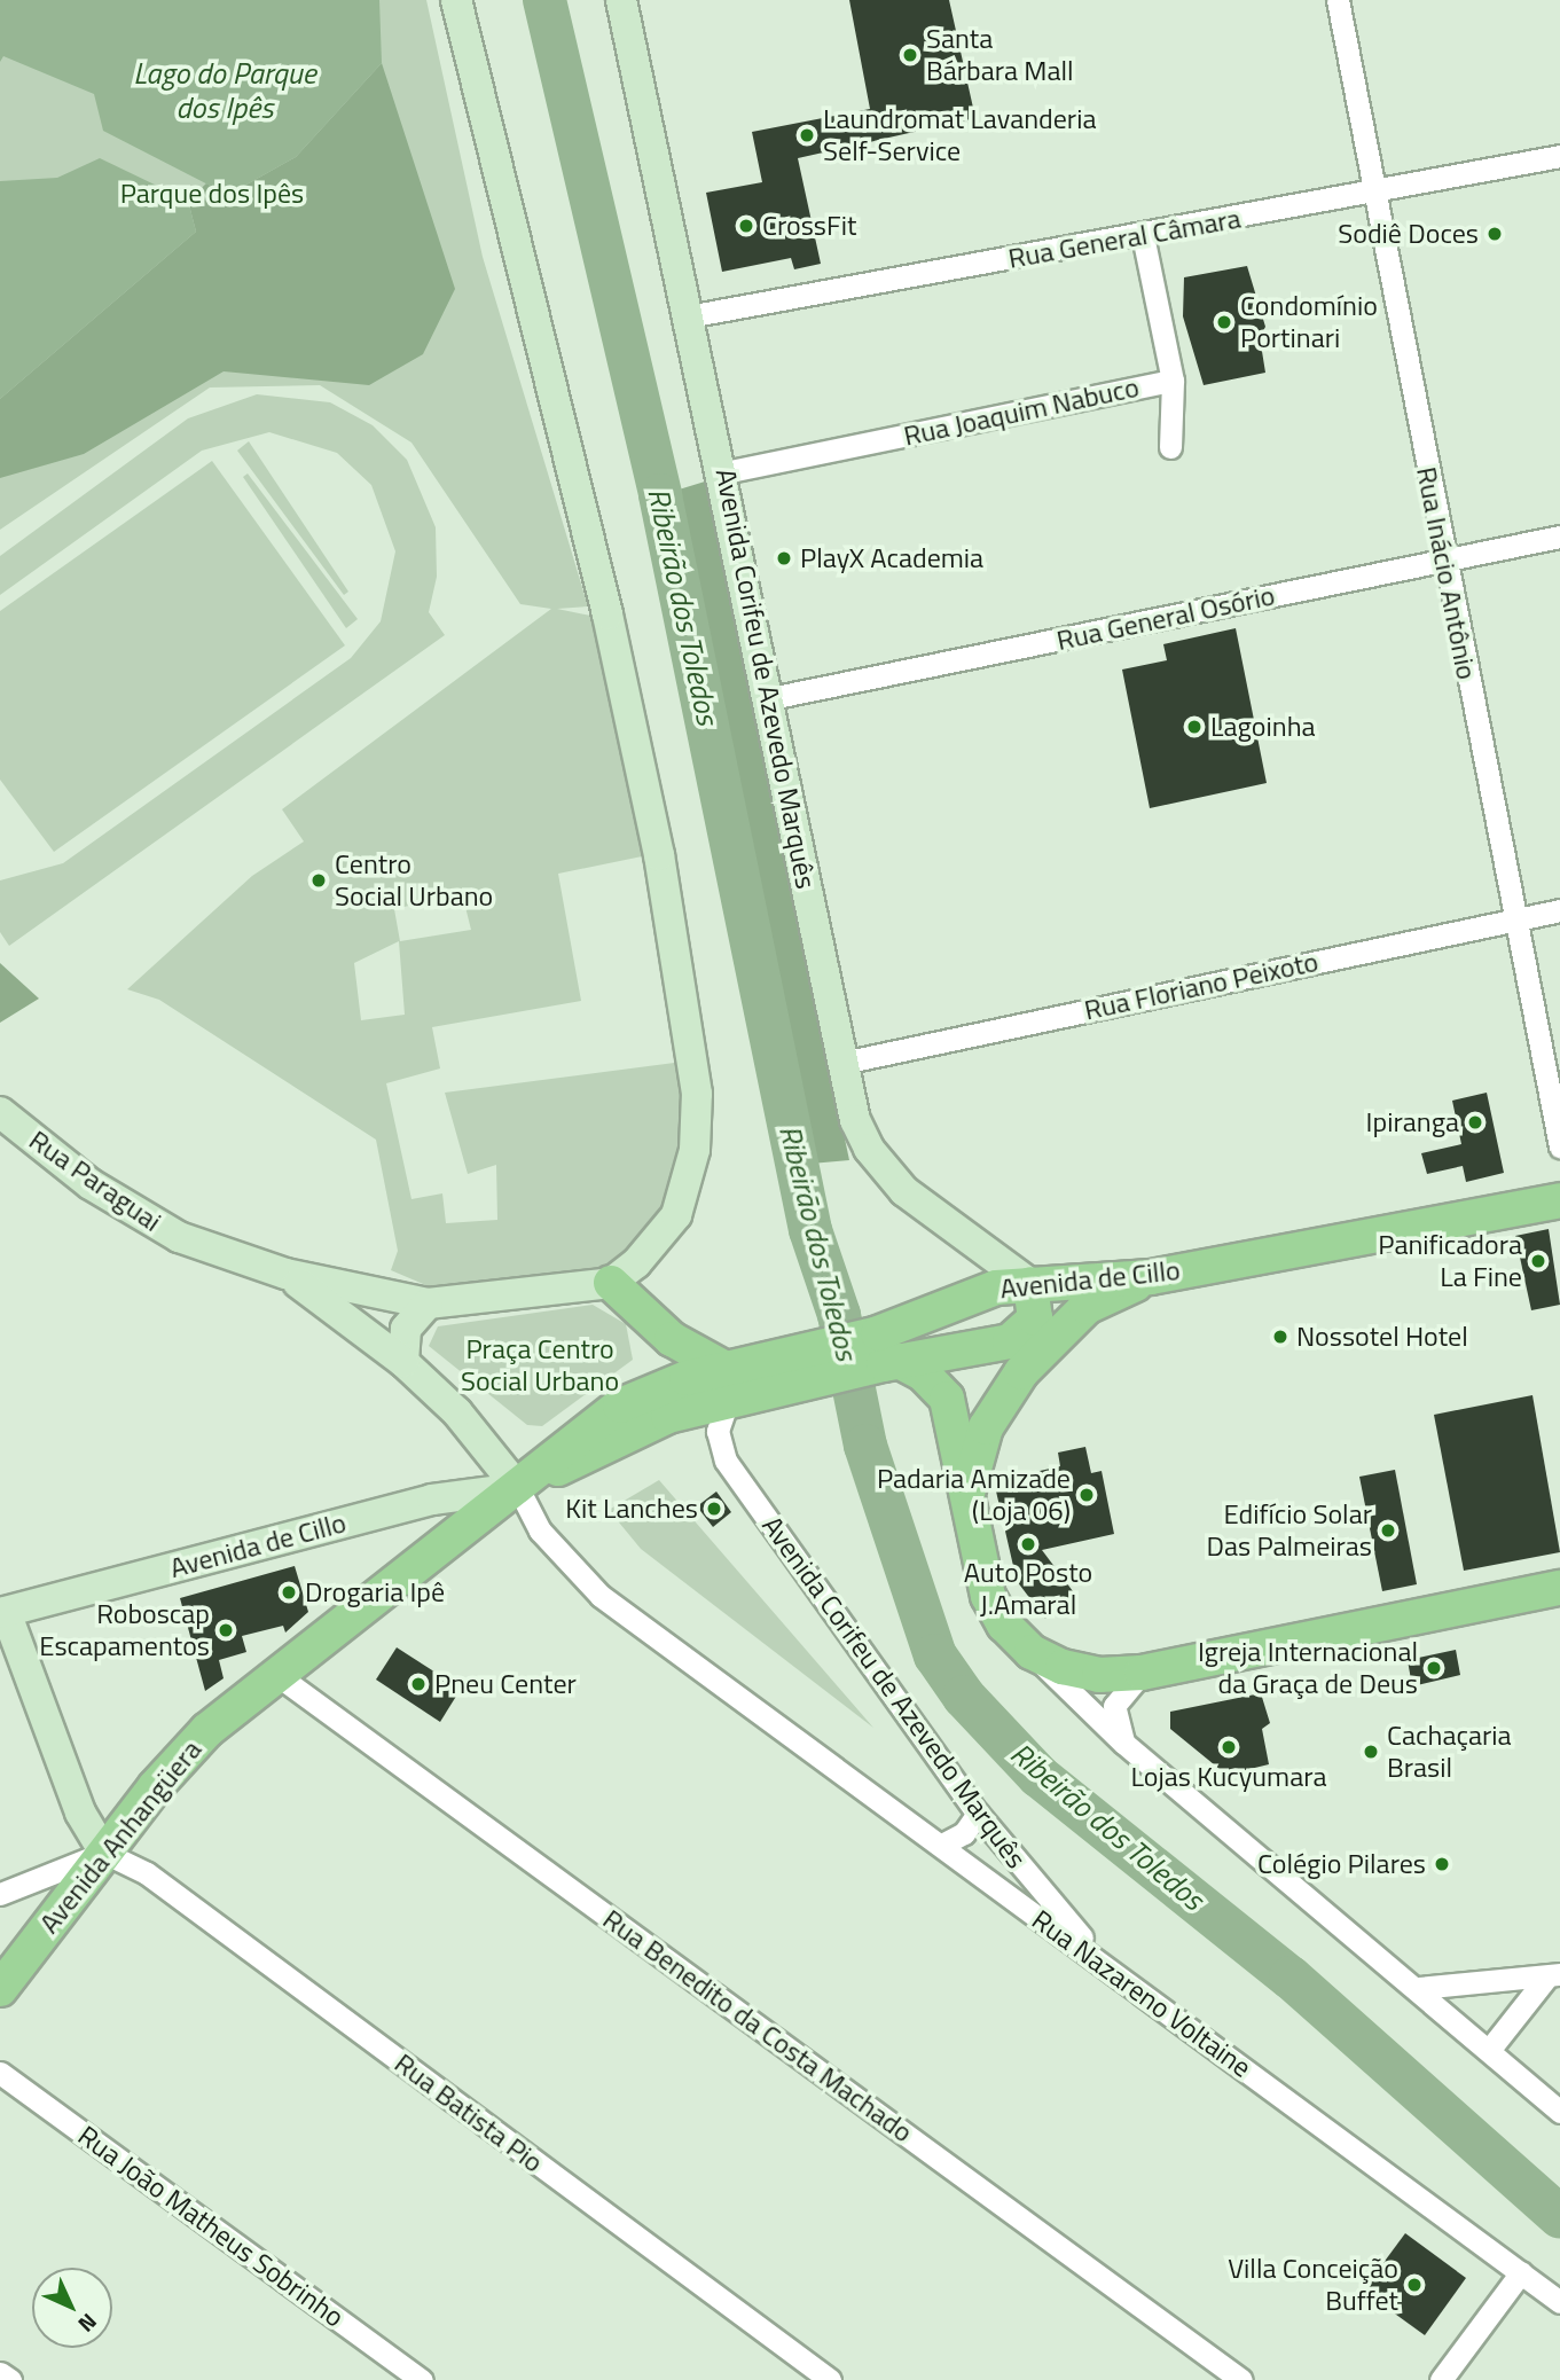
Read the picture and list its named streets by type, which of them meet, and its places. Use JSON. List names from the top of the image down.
{
  "streets": {
    "main road": [
      "Avenida Corifeu de Azevedo Marquês",
      "Rua Paraguai",
      "Avenida de Cillo",
      "Avenida Anhangüera"
    ],
    "street": [
      "Rua General Câmara",
      "Rua Joaquim Nabuco",
      "Rua Inácio Antônio",
      "Rua General Osório",
      "Rua Floriano Peixoto",
      "Rua Nazareno Voltaine",
      "Rua Benedito da Costa Machado",
      "Rua Batista Pio",
      "Rua João Matheus Sobrinho"
    ]
  },
  "crossings": [
    ["Rua General Câmara", "Rua Joaquim Nabuco"],
    ["Rua General Câmara", "Rua Inácio Antônio"],
    ["Rua General Câmara", "Avenida Corifeu de Azevedo Marquês"],
    ["Rua Joaquim Nabuco", "Avenida Corifeu de Azevedo Marquês"],
    ["Rua Inácio Antônio", "Rua General Osório"],
    ["Rua Inácio Antônio", "Rua Floriano Peixoto"],
    ["Rua General Osório", "Avenida Corifeu de Azevedo Marquês"],
    ["Avenida Corifeu de Azevedo Marquês", "Rua Floriano Peixoto"],
    ["Avenida Corifeu de Azevedo Marquês", "Avenida de Cillo"],
    ["Avenida Corifeu de Azevedo Marquês", "Rua Nazareno Voltaine"],
    ["Rua Paraguai", "Avenida de Cillo"],
    ["Rua Paraguai", "Avenida Anhangüera"],
    ["Rua Paraguai", "Rua Nazareno Voltaine"],
    ["Avenida de Cillo", "Avenida Anhangüera"],
    ["Avenida de Cillo", "Rua Nazareno Voltaine"],
    ["Avenida Anhangüera", "Rua Nazareno Voltaine"],
    ["Avenida Anhangüera", "Rua Benedito da Costa Machado"],
    ["Avenida Anhangüera", "Rua Batista Pio"]
  ],
  "water": ["Lago do Parque dos Ipês", "Ribeirão dos Toledos"],
  "parks": ["Parque dos Ipês", "Praça Centro Social Urbano"],
  "places": [
    "Santa Bárbara Mall",
    "Laundromat Lavanderia Self-Service",
    "CrossFit",
    "Sodiê Doces",
    "Condomínio Portinari",
    "PlayX Academia",
    "Lagoinha",
    "Centro Social Urbano",
    "Ipiranga",
    "Panificadora La Fine",
    "Nossotel Hotel",
    "Padaria Amizade (Loja 06)",
    "Kit Lanches",
    "Edifício Solar Das Palmeiras",
    "Auto Posto J.Amaral",
    "Drogaria Ipê",
    "Roboscap Escapamentos",
    "Igreja Internacional da Graça de Deus",
    "Pneu Center",
    "Lojas Kucyumara",
    "Cachaçaria Brasil",
    "Colégio Pilares",
    "Villa Conceição Buffet"
  ],
  "north": "bottom right"
}
